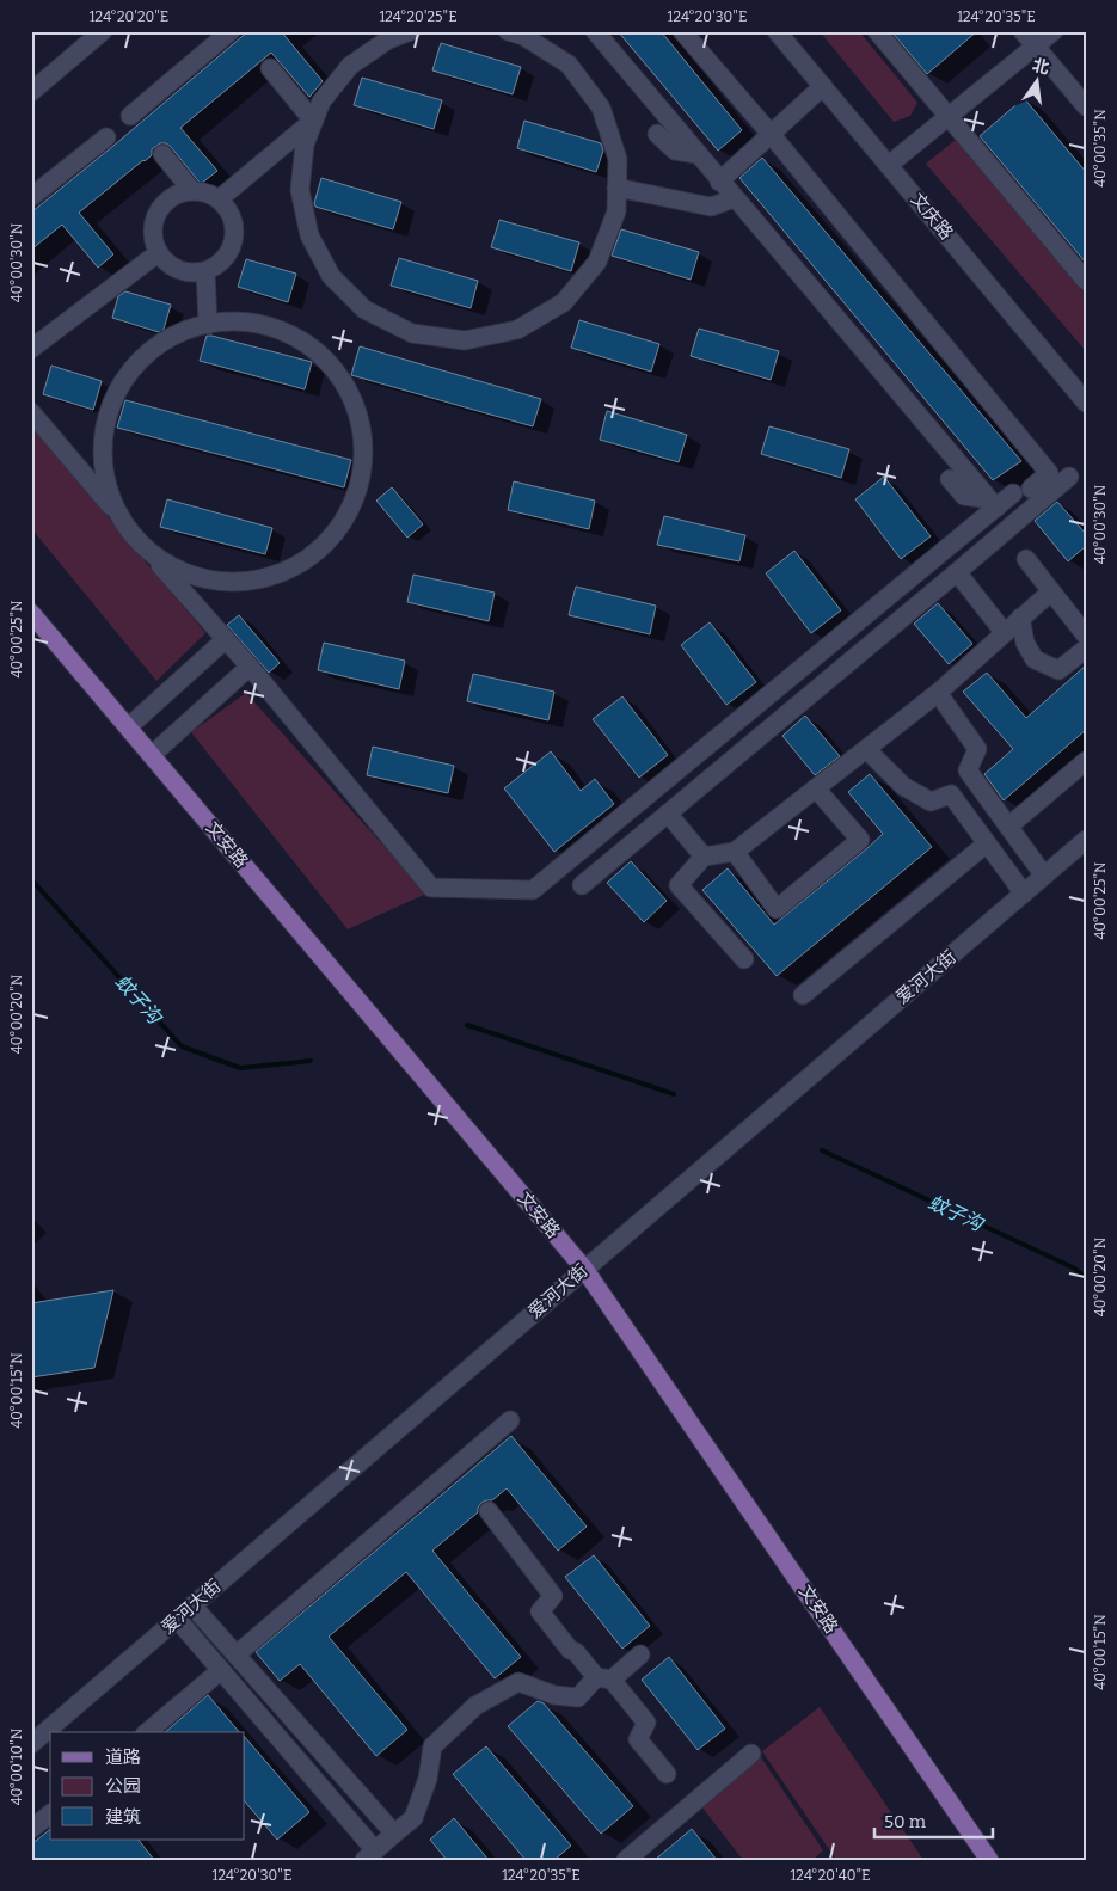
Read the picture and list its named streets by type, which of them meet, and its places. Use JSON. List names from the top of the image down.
{
  "streets": {
    "main road": ["文安路"],
    "street": ["文庆路", "爱河大街"]
  },
  "crossings": [
    ["文安路", "爱河大街"]
  ],
  "water": ["蚊子沟"],
  "legend": ["道路", "公园", "建筑"],
  "scale_bar": "50 m",
  "north": "top",
  "coordinates": [
    "124°20'20\"E",
    "124°20'25\"E",
    "124°20'30\"E",
    "124°20'35\"E",
    "40°00'35\"N",
    "40°00'30\"N",
    "40°00'25\"N",
    "40°00'20\"N",
    "40°00'15\"N",
    "40°00'10\"N",
    "124°20'40\"E"
  ]
}
